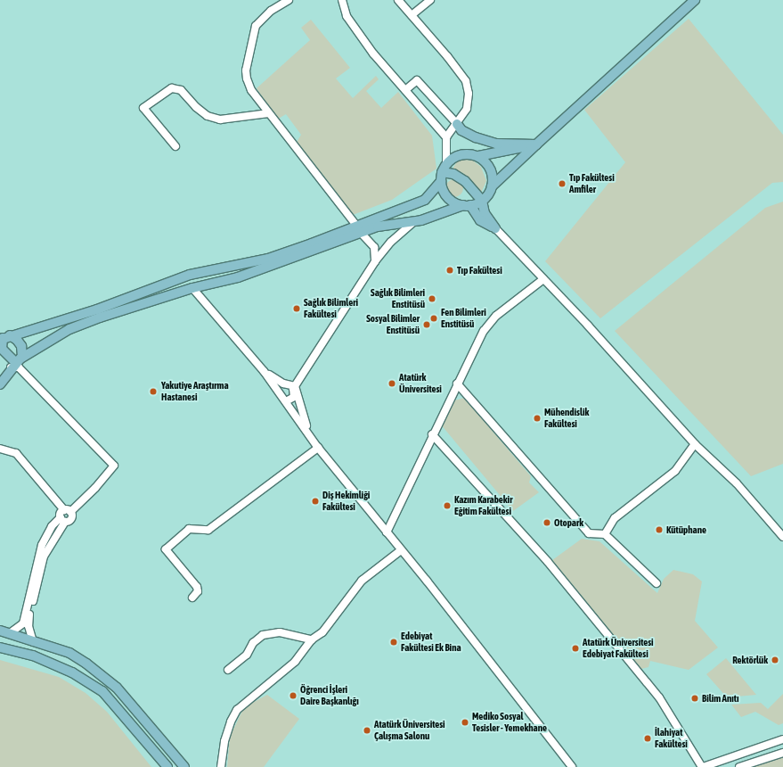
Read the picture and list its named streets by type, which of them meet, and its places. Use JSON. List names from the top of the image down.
{
  "places": [
    "Tıp Fakültesi Amfiler",
    "Tıp Fakültesi",
    "Sağlık Bilimleri Enstitüsü",
    "Sağlık Bilimleri Fakültesi",
    "Fen Bilimleri Enstitüsü",
    "Sosyal Bilimler Enstitüsü",
    "Atatürk Üniversitesi",
    "Yakutiye Araştırma Hastanesi",
    "Mühendislik Fakültesi",
    "Diş Hekimliği Fakültesi",
    "Kazım Karabekir Eğitim Fakültesi",
    "Otopark",
    "Kütüphane",
    "Edebiyat Fakültesi Ek Bina",
    "Atatürk Üniversitesi Edebiyat Fakültesi",
    "Rektörlük",
    "Öğrenci İşleri Daire Başkanlığı",
    "Bilim Anıtı",
    "Mediko Sosyal Tesisler - Yemekhane",
    "Atatürk Üniversitesi Çalışma Salonu",
    "İlahiyat Fakültesi"
  ]
}
